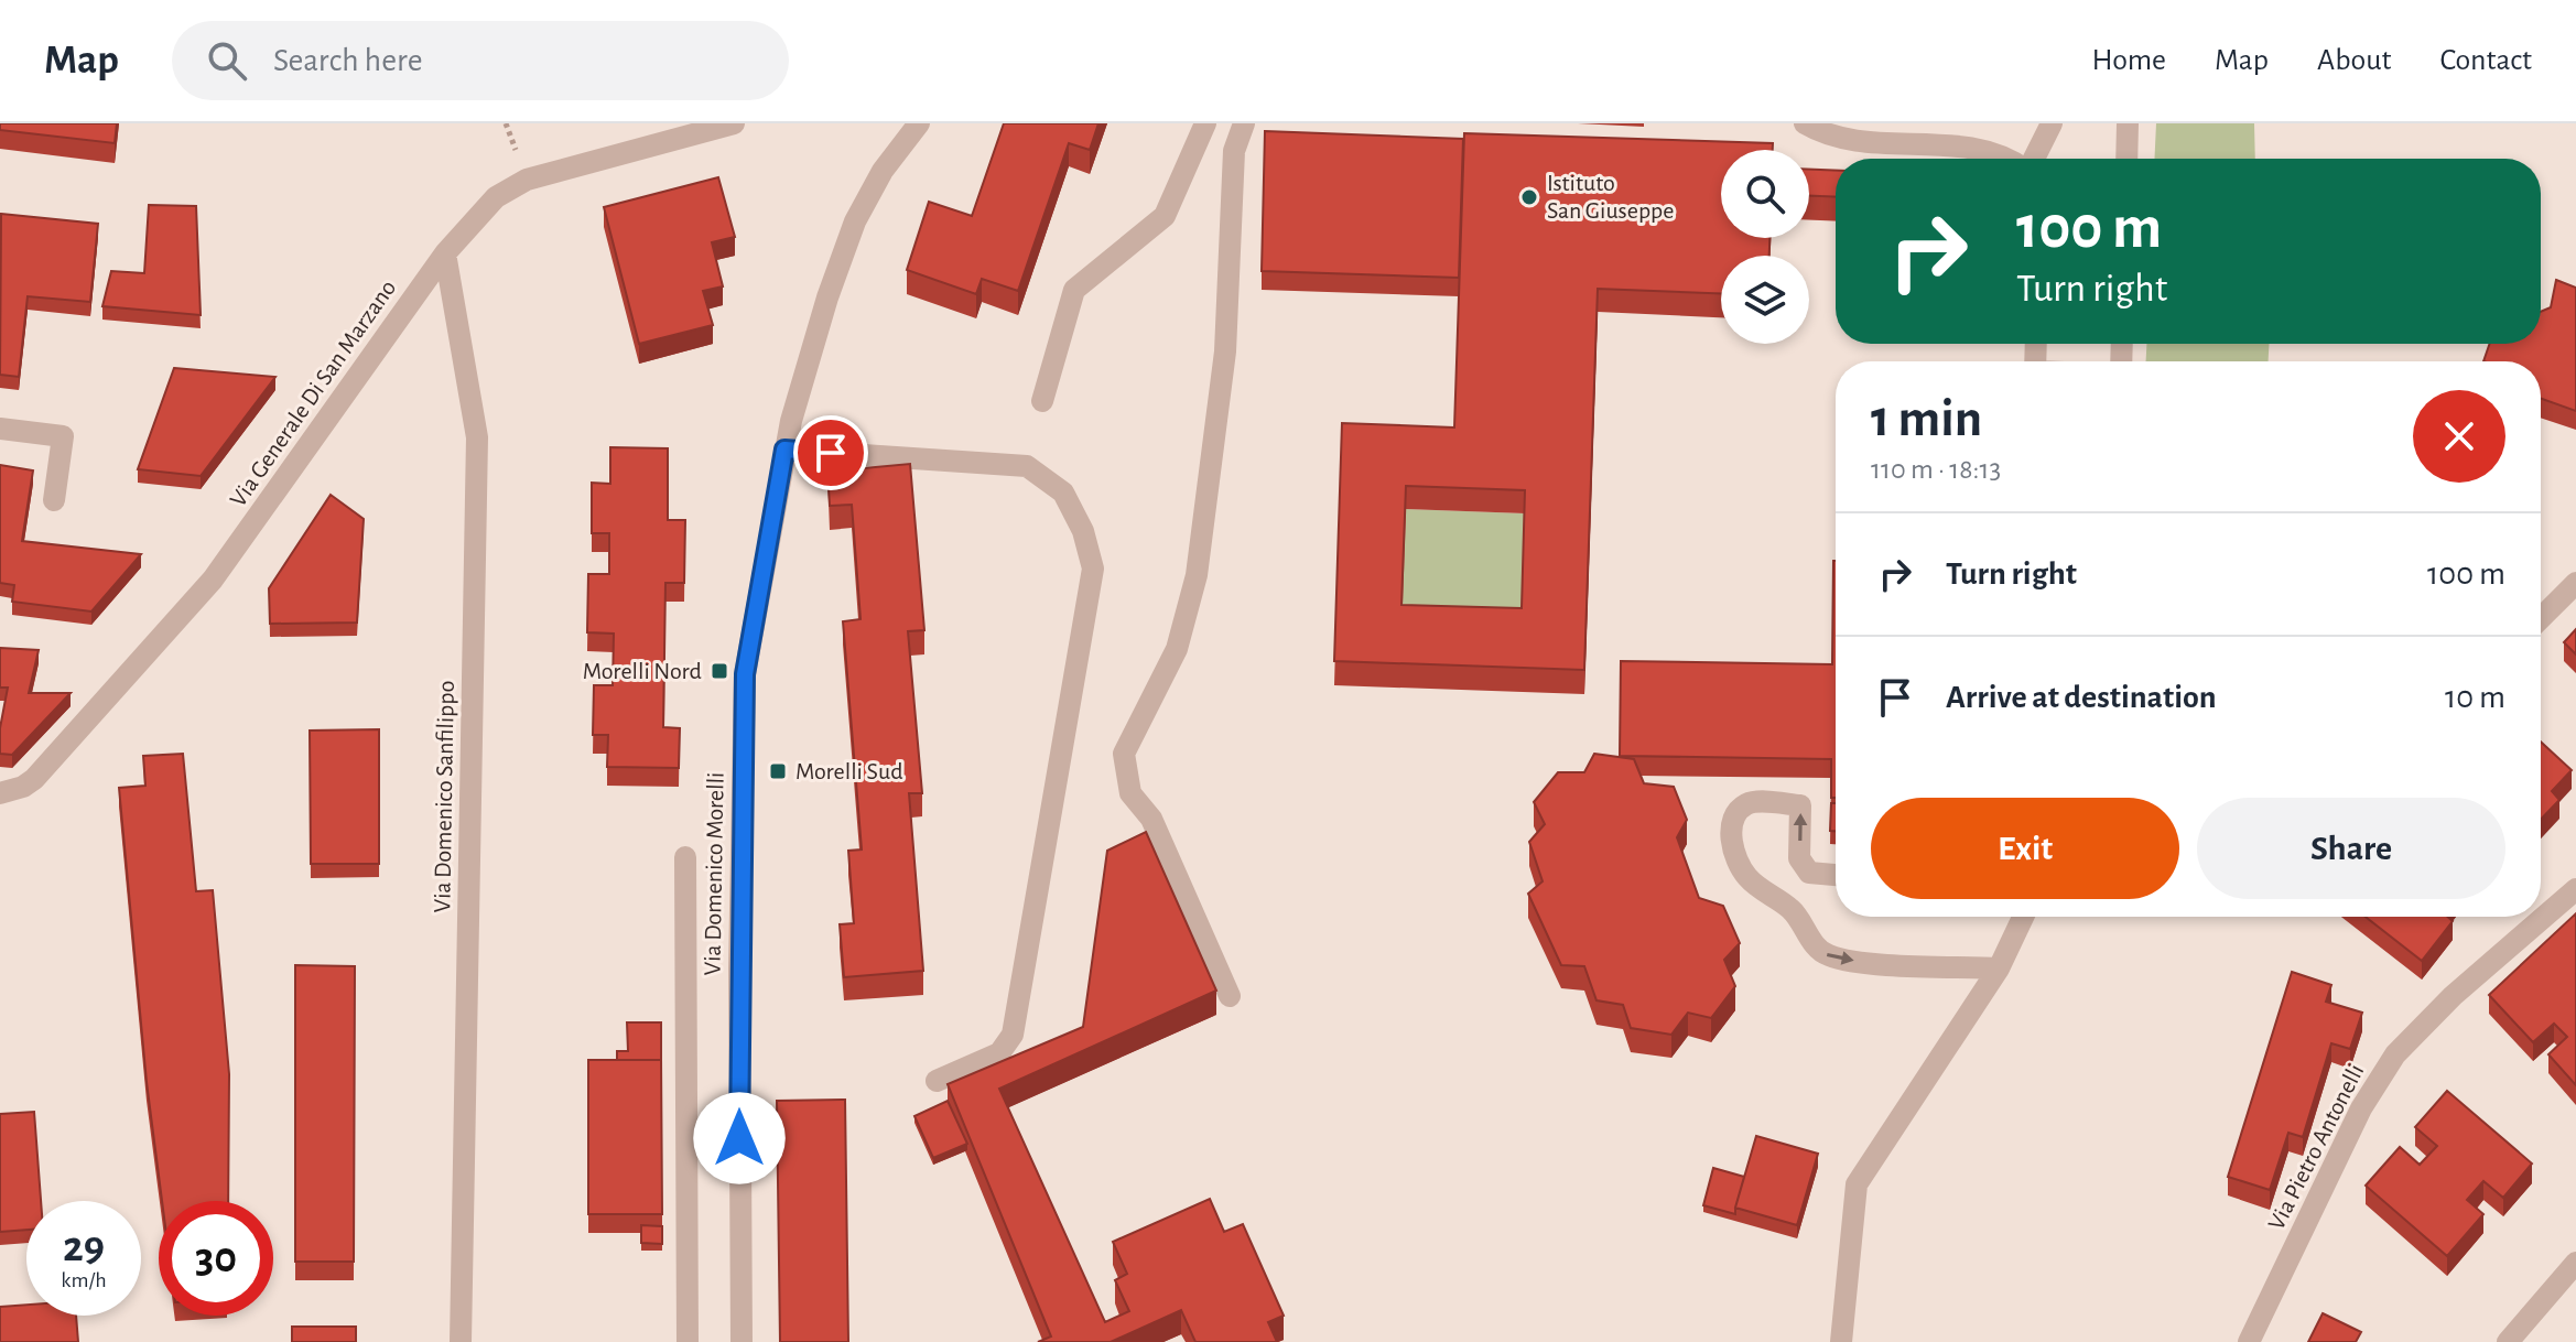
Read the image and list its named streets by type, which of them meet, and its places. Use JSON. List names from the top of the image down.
{
  "streets": {
    "street": [
      "Via Generale Di San Marzano",
      "Via Domenico Sanfilippo",
      "Via Domenico Morelli",
      "Via Pietro Antonelli"
    ]
  },
  "crossings": [
    ["Via Generale Di San Marzano", "Via Domenico Sanfilippo"]
  ],
  "places": {
    "other": ["Istituto San Giuseppe"],
    "transit": ["Morelli Nord", "Morelli Sud"]
  },
  "page": {
    "header": "Map",
    "search": "Search here",
    "nav": [
      "Home",
      "Map",
      "About",
      "Contact"
    ],
    "turn": ["100 m", "Turn right"],
    "heading": ["1 min", "110 m · 18:13"],
    "list": [
      {
        "name": "Turn right",
        "value": "100 m"
      },
      {
        "name": "Arrive at destination",
        "value": "10 m"
      }
    ],
    "buttons": ["Exit", "Share"],
    "speed": "29 km/h",
    "limit": "30"
  }
}
